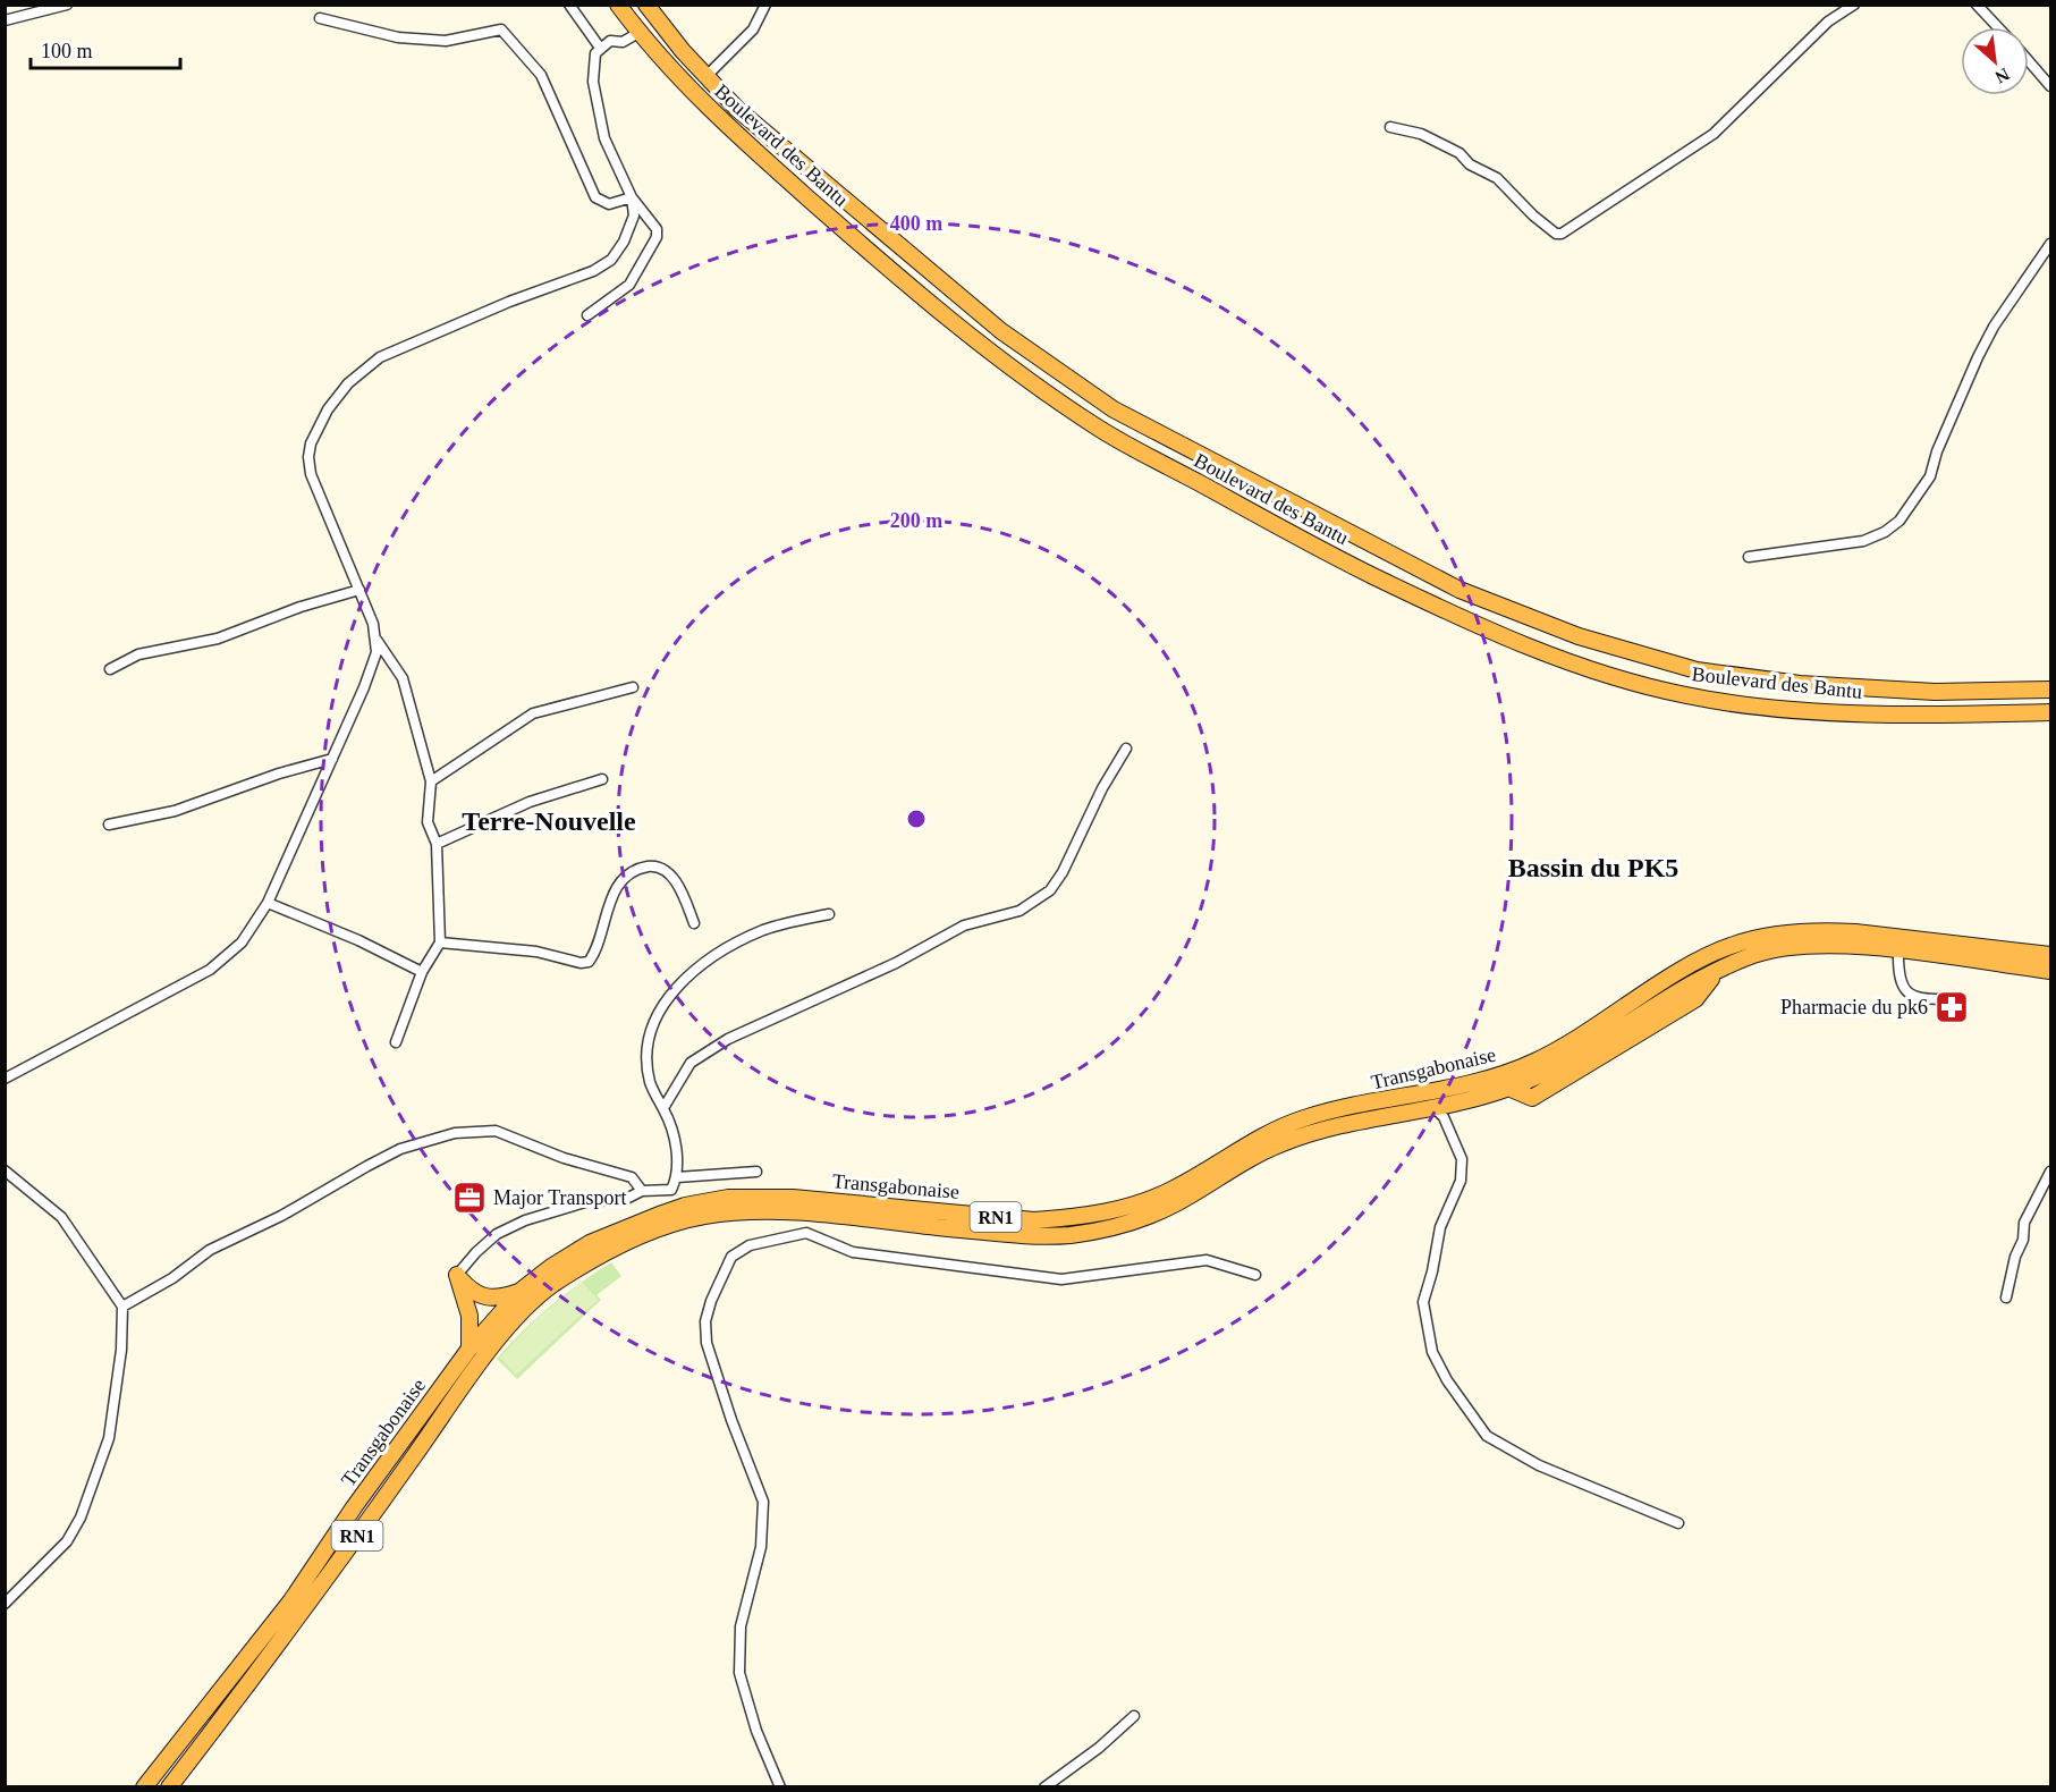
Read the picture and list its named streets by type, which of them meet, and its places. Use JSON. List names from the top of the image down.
{
  "streets": {
    "highway": ["Boulevard des Bantu", "Transgabonaise", "RN1"]
  },
  "districts": ["Terre-Nouvelle", "Bassin du PK5"],
  "places": {
    "pharmacy": ["Pharmacie du pk6"],
    "office": ["Major Transport"]
  },
  "scale_bar": "100 m",
  "north": "bottom right",
  "rings": ["400 m", "200 m"]
}
